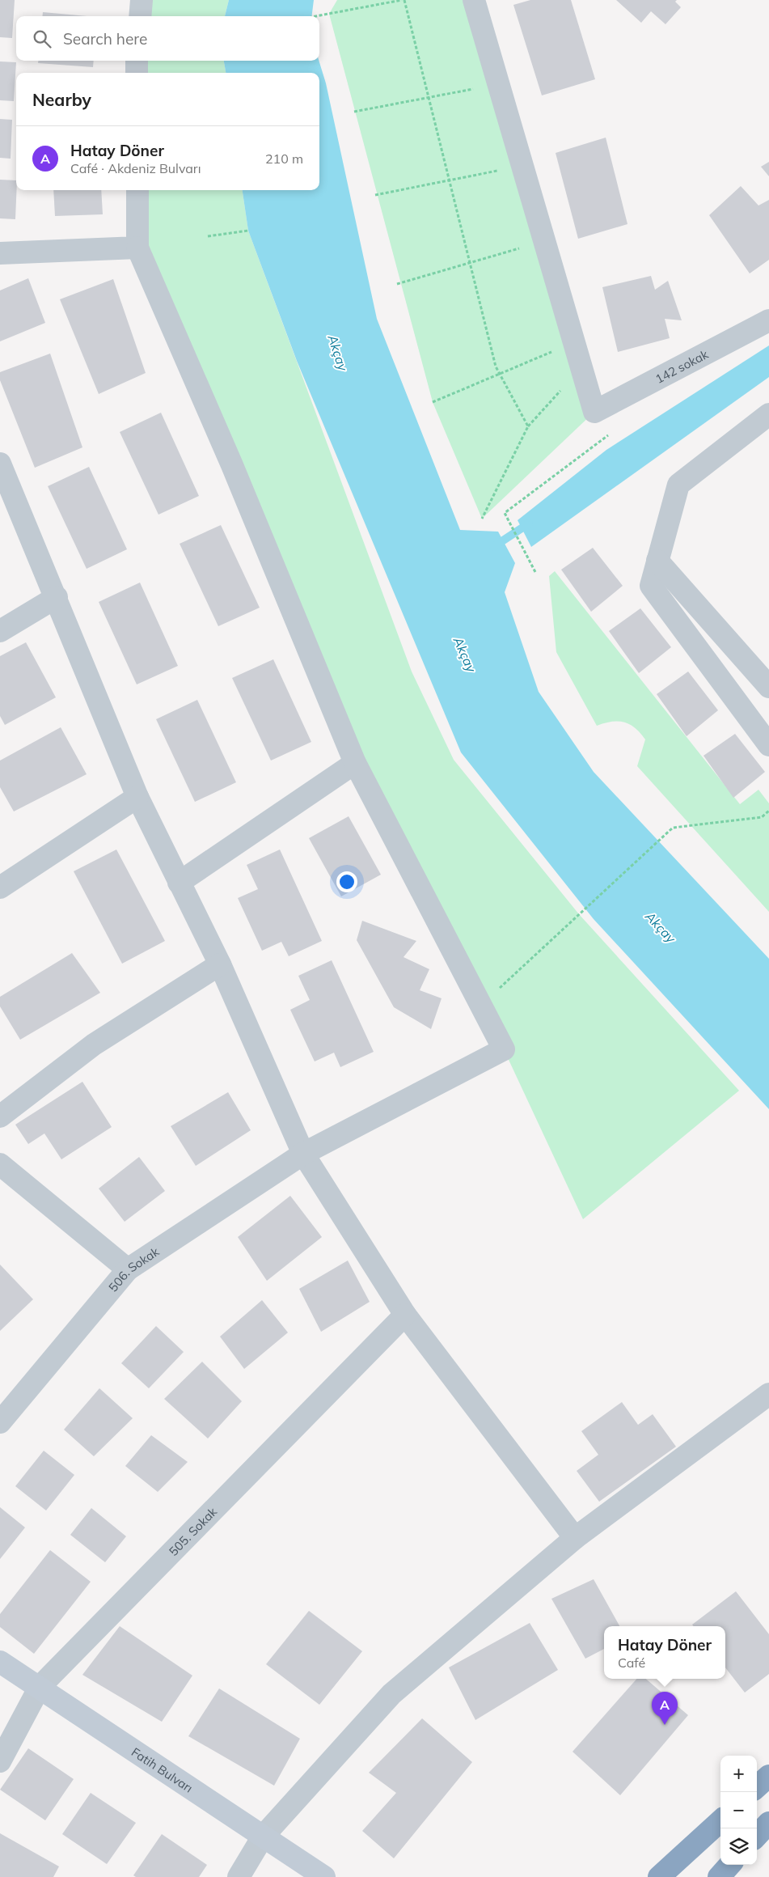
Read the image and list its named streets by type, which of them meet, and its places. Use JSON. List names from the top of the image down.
{
  "streets": {
    "street": [
      "142 sokak",
      "506. Sokak",
      "505. Sokak",
      "Fatih Bulvarı"
    ]
  },
  "crossings": [
    ["505. Sokak", "Fatih Bulvarı"]
  ],
  "water": ["Akçay"],
  "page": {
    "search": "Search here",
    "heading": "Nearby",
    "list": [
      {
        "mark": "A",
        "name": "Hatay Döner",
        "note": "Café · Akdeniz Bulvarı",
        "value": "210 m"
      }
    ],
    "popup": ["Hatay Döner", "Café"],
    "pins": "A",
    "map_buttons": ["+", "−"]
  }
}
